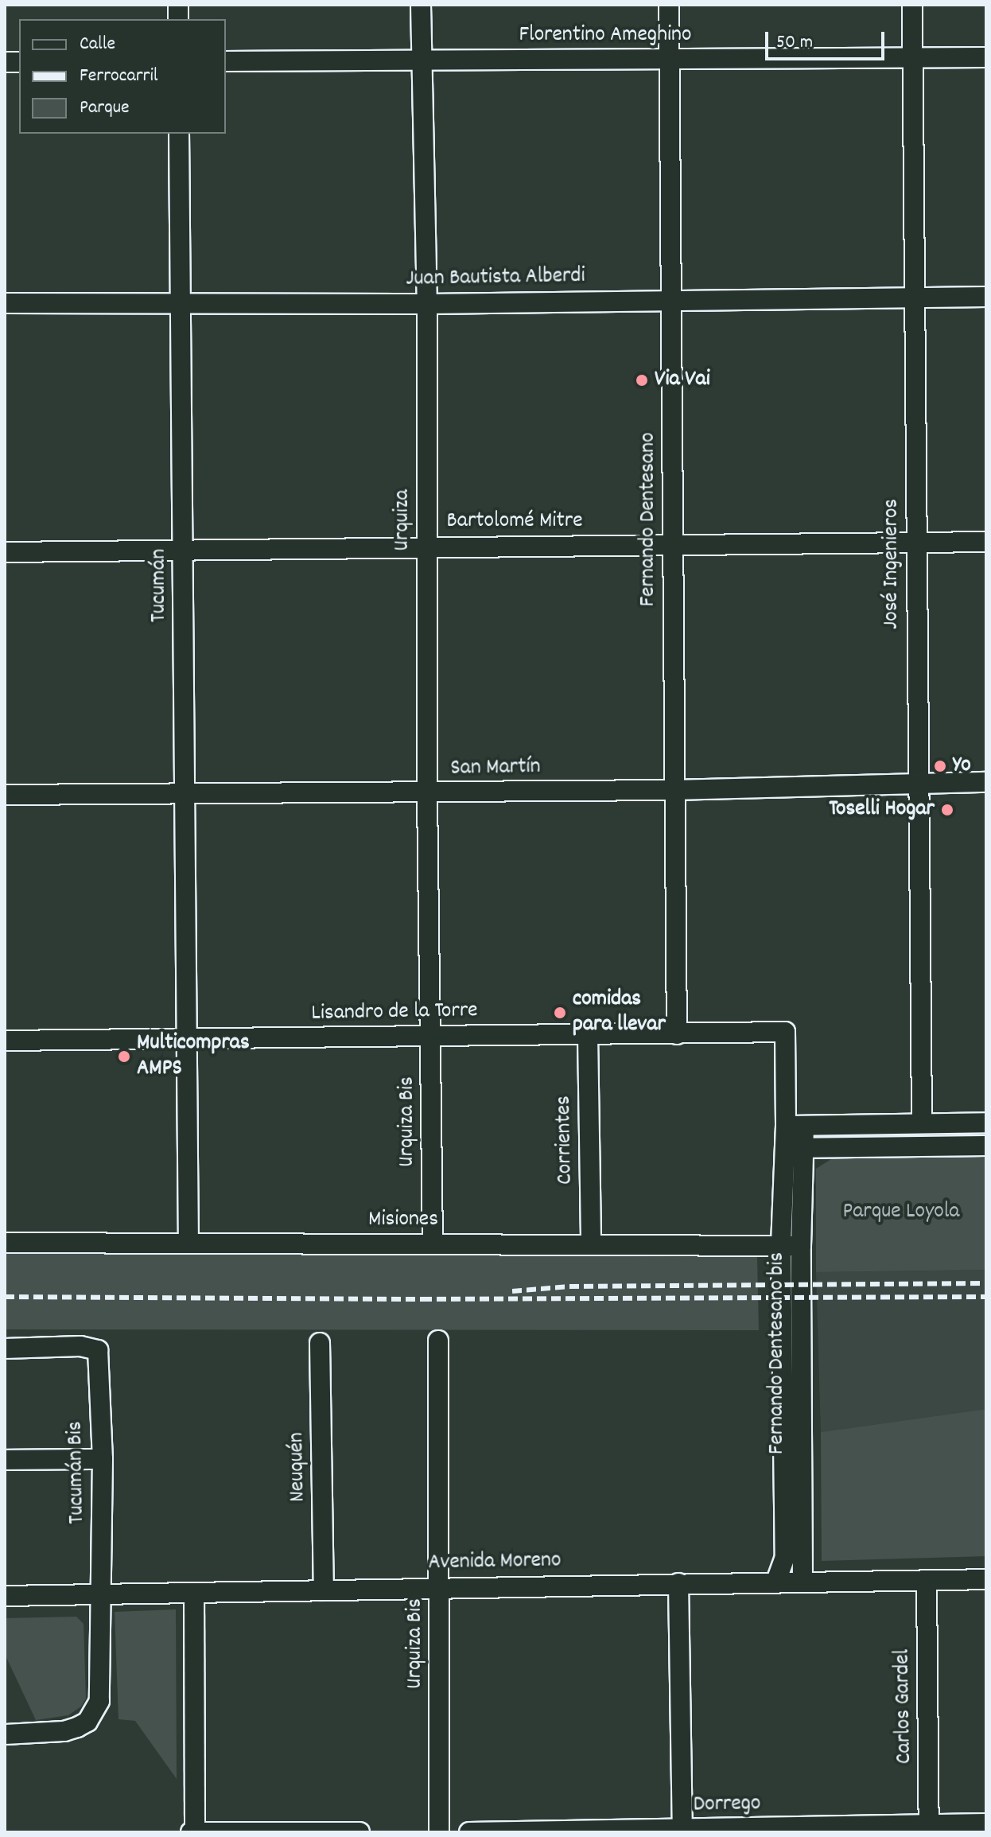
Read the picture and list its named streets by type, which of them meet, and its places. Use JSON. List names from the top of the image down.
{
  "streets": {
    "street": [
      "Florentino Ameghino",
      "Juan Bautista Alberdi",
      "Fernando Dentesano",
      "Urquiza",
      "Bartolomé Mitre",
      "José Ingenieros",
      "Tucumán",
      "San Martín",
      "Lisandro de la Torre",
      "Urquiza Bis",
      "Corrientes",
      "Misiones",
      "Fernando Dentesano bis",
      "Neuquén",
      "Tucumán Bis",
      "Avenida Moreno",
      "Carlos Gardel",
      "Dorrego"
    ]
  },
  "crossings": [
    ["Florentino Ameghino", "Fernando Dentesano"],
    ["Florentino Ameghino", "Urquiza"],
    ["Florentino Ameghino", "José Ingenieros"],
    ["Juan Bautista Alberdi", "Fernando Dentesano"],
    ["Juan Bautista Alberdi", "Urquiza"],
    ["Juan Bautista Alberdi", "José Ingenieros"],
    ["Juan Bautista Alberdi", "Tucumán"],
    ["Fernando Dentesano", "Bartolomé Mitre"],
    ["Fernando Dentesano", "San Martín"],
    ["Fernando Dentesano", "Lisandro de la Torre"],
    ["Urquiza", "Bartolomé Mitre"],
    ["Urquiza", "San Martín"],
    ["Urquiza", "Lisandro de la Torre"],
    ["Urquiza", "Urquiza Bis"],
    ["Bartolomé Mitre", "José Ingenieros"],
    ["Bartolomé Mitre", "Tucumán"],
    ["José Ingenieros", "San Martín"],
    ["Tucumán", "San Martín"],
    ["Tucumán", "Lisandro de la Torre"],
    ["Lisandro de la Torre", "Urquiza Bis"],
    ["Lisandro de la Torre", "Corrientes"],
    ["Lisandro de la Torre", "Fernando Dentesano bis"],
    ["Urquiza Bis", "Misiones"],
    ["Urquiza Bis", "Avenida Moreno"],
    ["Corrientes", "Misiones"],
    ["Misiones", "Fernando Dentesano bis"],
    ["Fernando Dentesano bis", "Avenida Moreno"],
    ["Neuquén", "Avenida Moreno"],
    ["Tucumán Bis", "Avenida Moreno"],
    ["Avenida Moreno", "Carlos Gardel"],
    ["Carlos Gardel", "Dorrego"]
  ],
  "parks": ["Parque Loyola"],
  "places": [
    "Via Vai",
    "Yo",
    "Toselli Hogar",
    "comidas para llevar",
    "Multicompras AMPS"
  ],
  "legend": ["Calle", "Ferrocarril", "Parque"],
  "scale_bar": "50 m"
}
